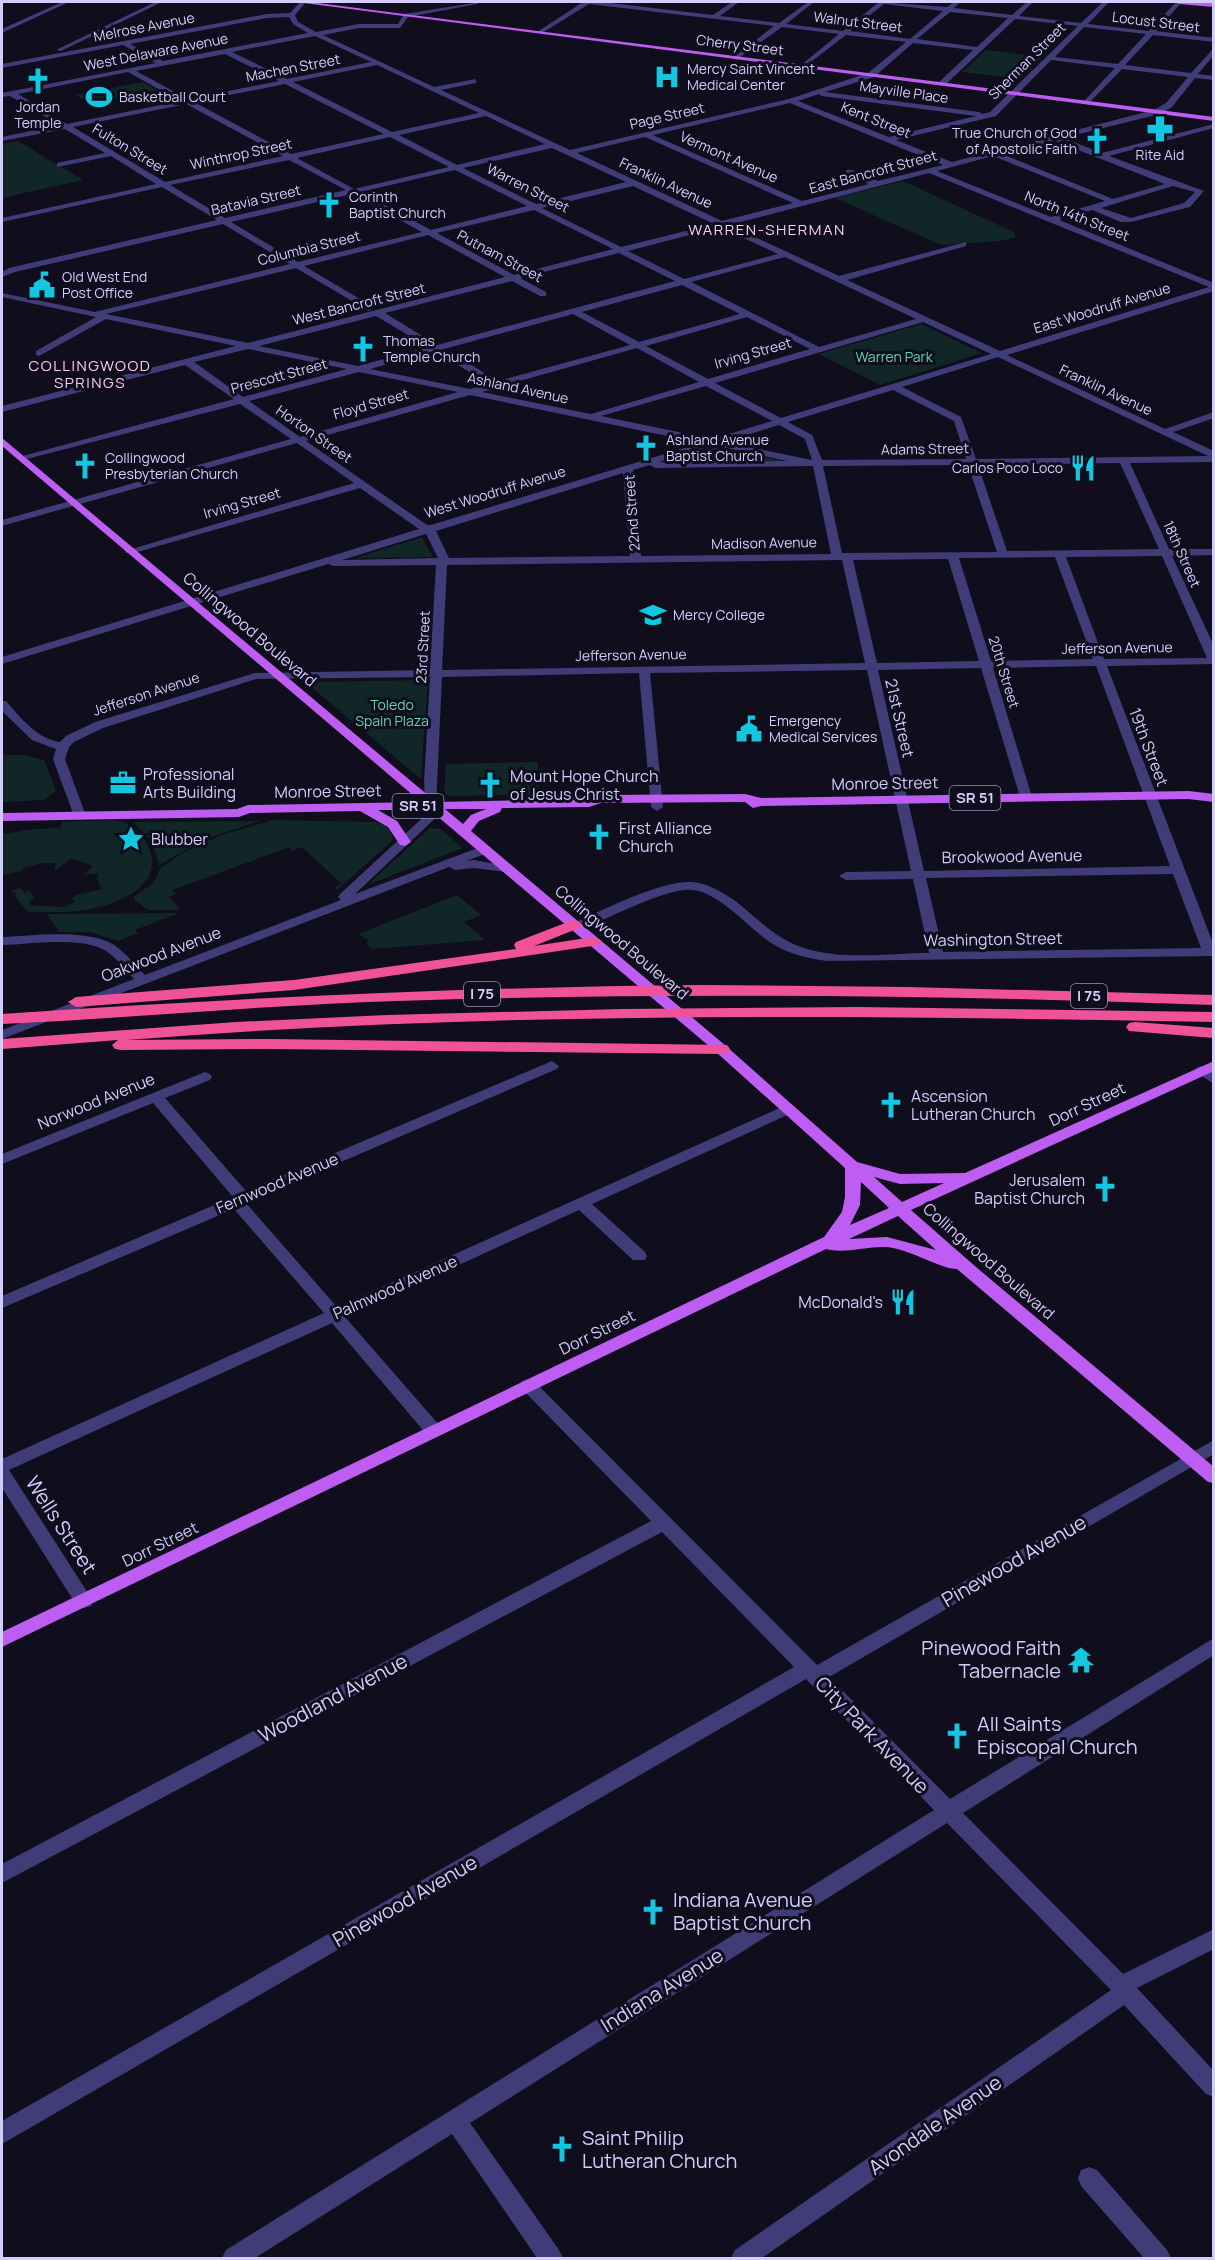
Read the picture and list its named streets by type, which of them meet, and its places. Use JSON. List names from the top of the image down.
{
  "streets": {
    "highway": ["I 75"],
    "main road": [
      "Cherry Street",
      "Collingwood Boulevard",
      "Monroe Street",
      "SR 51",
      "Dorr Street"
    ],
    "street": [
      "Walnut Street",
      "Locust Street",
      "Melrose Avenue",
      "West Delaware Avenue",
      "Sherman Street",
      "Machen Street",
      "Mayville Place",
      "Page Street",
      "Kent Street",
      "Fulton Street",
      "Winthrop Street",
      "Vermont Avenue",
      "East Bancroft Street",
      "Franklin Avenue",
      "Warren Street",
      "Batavia Street",
      "North 14th Street",
      "Columbia Street",
      "Putnam Street",
      "West Bancroft Street",
      "East Woodruff Avenue",
      "Irving Street",
      "Prescott Street",
      "Ashland Avenue",
      "Floyd Street",
      "Horton Street",
      "Adams Street",
      "West Woodruff Avenue",
      "22nd Street",
      "Madison Avenue",
      "18th Street",
      "23rd Street",
      "Jefferson Avenue",
      "20th Street",
      "21st Street",
      "19th Street",
      "Brookwood Avenue",
      "Washington Street",
      "Oakwood Avenue",
      "Norwood Avenue",
      "Fernwood Avenue",
      "Palmwood Avenue",
      "Wells Street",
      "Pinewood Avenue",
      "Woodland Avenue",
      "City Park Avenue",
      "Indiana Avenue",
      "Avondale Avenue"
    ]
  },
  "crossings": [
    ["Walnut Street", "Page Street"],
    ["Locust Street", "Sherman Street"],
    ["Locust Street", "Page Street"],
    ["Melrose Avenue", "Franklin Avenue"],
    ["Cherry Street", "Sherman Street"],
    ["Cherry Street", "Page Street"],
    ["Cherry Street", "East Bancroft Street"],
    ["West Delaware Avenue", "Fulton Street"],
    ["West Delaware Avenue", "Franklin Avenue"],
    ["West Delaware Avenue", "Warren Street"],
    ["West Delaware Avenue", "Putnam Street"],
    ["Sherman Street", "Mayville Place"],
    ["Sherman Street", "Kent Street"],
    ["Machen Street", "Fulton Street"],
    ["Machen Street", "Franklin Avenue"],
    ["Machen Street", "Warren Street"],
    ["Machen Street", "Putnam Street"],
    ["Mayville Place", "Page Street"],
    ["Page Street", "Kent Street"],
    ["Page Street", "Vermont Avenue"],
    ["Page Street", "Franklin Avenue"],
    ["Kent Street", "East Bancroft Street"],
    ["Fulton Street", "Winthrop Street"],
    ["Fulton Street", "Batavia Street"],
    ["Fulton Street", "Columbia Street"],
    ["Fulton Street", "West Bancroft Street"],
    ["Fulton Street", "Prescott Street"],
    ["Fulton Street", "Ashland Avenue"],
    ["Fulton Street", "Floyd Street"],
    ["Winthrop Street", "Franklin Avenue"],
    ["Winthrop Street", "Warren Street"],
    ["Winthrop Street", "Putnam Street"],
    ["Vermont Avenue", "East Bancroft Street"],
    ["East Bancroft Street", "Franklin Avenue"],
    ["East Bancroft Street", "North 14th Street"],
    ["East Bancroft Street", "West Bancroft Street"],
    ["Franklin Avenue", "Batavia Street"],
    ["Franklin Avenue", "Columbia Street"],
    ["Franklin Avenue", "West Bancroft Street"],
    ["Franklin Avenue", "East Woodruff Avenue"],
    ["Franklin Avenue", "Irving Street"],
    ["Franklin Avenue", "Prescott Street"],
    ["Franklin Avenue", "Adams Street"],
    ["Franklin Avenue", "West Woodruff Avenue"],
    ["Warren Street", "Batavia Street"],
    ["Warren Street", "Columbia Street"],
    ["Warren Street", "West Bancroft Street"],
    ["Warren Street", "Irving Street"],
    ["Warren Street", "Prescott Street"],
    ["Warren Street", "Floyd Street"],
    ["Batavia Street", "Putnam Street"],
    ["North 14th Street", "East Woodruff Avenue"],
    ["Columbia Street", "Putnam Street"],
    ["Columbia Street", "Ashland Avenue"],
    ["Putnam Street", "West Bancroft Street"],
    ["West Bancroft Street", "Ashland Avenue"],
    ["West Bancroft Street", "Horton Street"],
    ["East Woodruff Avenue", "West Woodruff Avenue"],
    ["Irving Street", "Ashland Avenue"],
    ["Irving Street", "Horton Street"],
    ["Irving Street", "Collingwood Boulevard"],
    ["Prescott Street", "Ashland Avenue"],
    ["Prescott Street", "Horton Street"],
    ["Prescott Street", "Collingwood Boulevard"],
    ["Ashland Avenue", "Floyd Street"],
    ["Ashland Avenue", "Adams Street"],
    ["Ashland Avenue", "West Woodruff Avenue"],
    ["Ashland Avenue", "21st Street"],
    ["Floyd Street", "Horton Street"],
    ["Floyd Street", "Collingwood Boulevard"],
    ["Horton Street", "West Woodruff Avenue"],
    ["Horton Street", "23rd Street"],
    ["Adams Street", "West Woodruff Avenue"],
    ["Adams Street", "22nd Street"],
    ["Adams Street", "18th Street"],
    ["Adams Street", "21st Street"],
    ["West Woodruff Avenue", "22nd Street"],
    ["West Woodruff Avenue", "Madison Avenue"],
    ["West Woodruff Avenue", "Collingwood Boulevard"],
    ["West Woodruff Avenue", "23rd Street"],
    ["22nd Street", "Madison Avenue"],
    ["Madison Avenue", "18th Street"],
    ["Madison Avenue", "23rd Street"],
    ["Madison Avenue", "20th Street"],
    ["Madison Avenue", "21st Street"],
    ["Madison Avenue", "19th Street"],
    ["18th Street", "Jefferson Avenue"],
    ["Collingwood Boulevard", "23rd Street"],
    ["Collingwood Boulevard", "Jefferson Avenue"],
    ["Collingwood Boulevard", "Monroe Street"],
    ["Collingwood Boulevard", "Washington Street"],
    ["Collingwood Boulevard", "Oakwood Avenue"],
    ["Collingwood Boulevard", "Dorr Street"],
    ["Collingwood Boulevard", "Palmwood Avenue"],
    ["Collingwood Boulevard", "Pinewood Avenue"],
    ["23rd Street", "Jefferson Avenue"],
    ["23rd Street", "Monroe Street"],
    ["23rd Street", "Oakwood Avenue"],
    ["Jefferson Avenue", "20th Street"],
    ["Jefferson Avenue", "21st Street"],
    ["Jefferson Avenue", "19th Street"],
    ["20th Street", "Monroe Street"],
    ["21st Street", "Monroe Street"],
    ["21st Street", "Brookwood Avenue"],
    ["21st Street", "Washington Street"],
    ["19th Street", "Monroe Street"],
    ["19th Street", "Brookwood Avenue"],
    ["19th Street", "Washington Street"],
    ["Monroe Street", "Oakwood Avenue"],
    ["Dorr Street", "Wells Street"],
    ["Dorr Street", "City Park Avenue"],
    ["Pinewood Avenue", "City Park Avenue"],
    ["Woodland Avenue", "City Park Avenue"],
    ["City Park Avenue", "Indiana Avenue"],
    ["City Park Avenue", "Avondale Avenue"]
  ],
  "districts": ["WARREN-SHERMAN", "COLLINGWOOD SPRINGS"],
  "parks": ["Warren Park", "Toledo Spain Plaza"],
  "places": {
    "hospital": ["Mercy Saint Vincent Medical Center"],
    "church": [
      "Jordan Temple",
      "True Church of God of Apostolic Faith",
      "Corinth Baptist Church",
      "Thomas Temple Church",
      "Ashland Avenue Baptist Church",
      "Collingwood Presbyterian Church",
      "Mount Hope Church of Jesus Christ",
      "First Alliance Church",
      "Ascension Lutheran Church",
      "Jerusalem Baptist Church",
      "All Saints Episcopal Church",
      "Indiana Avenue Baptist Church",
      "Saint Philip Lutheran Church"
    ],
    "sports": ["Basketball Court"],
    "pharmacy": ["Rite Aid"],
    "public building": ["Old West End Post Office", "Emergency Medical Services"],
    "restaurant": ["Carlos Poco Loco", "McDonald's"],
    "school or university": ["Mercy College"],
    "office": ["Professional Arts Building"],
    "place": ["Blubber"],
    "temple": ["Pinewood Faith Tabernacle"]
  }
}
